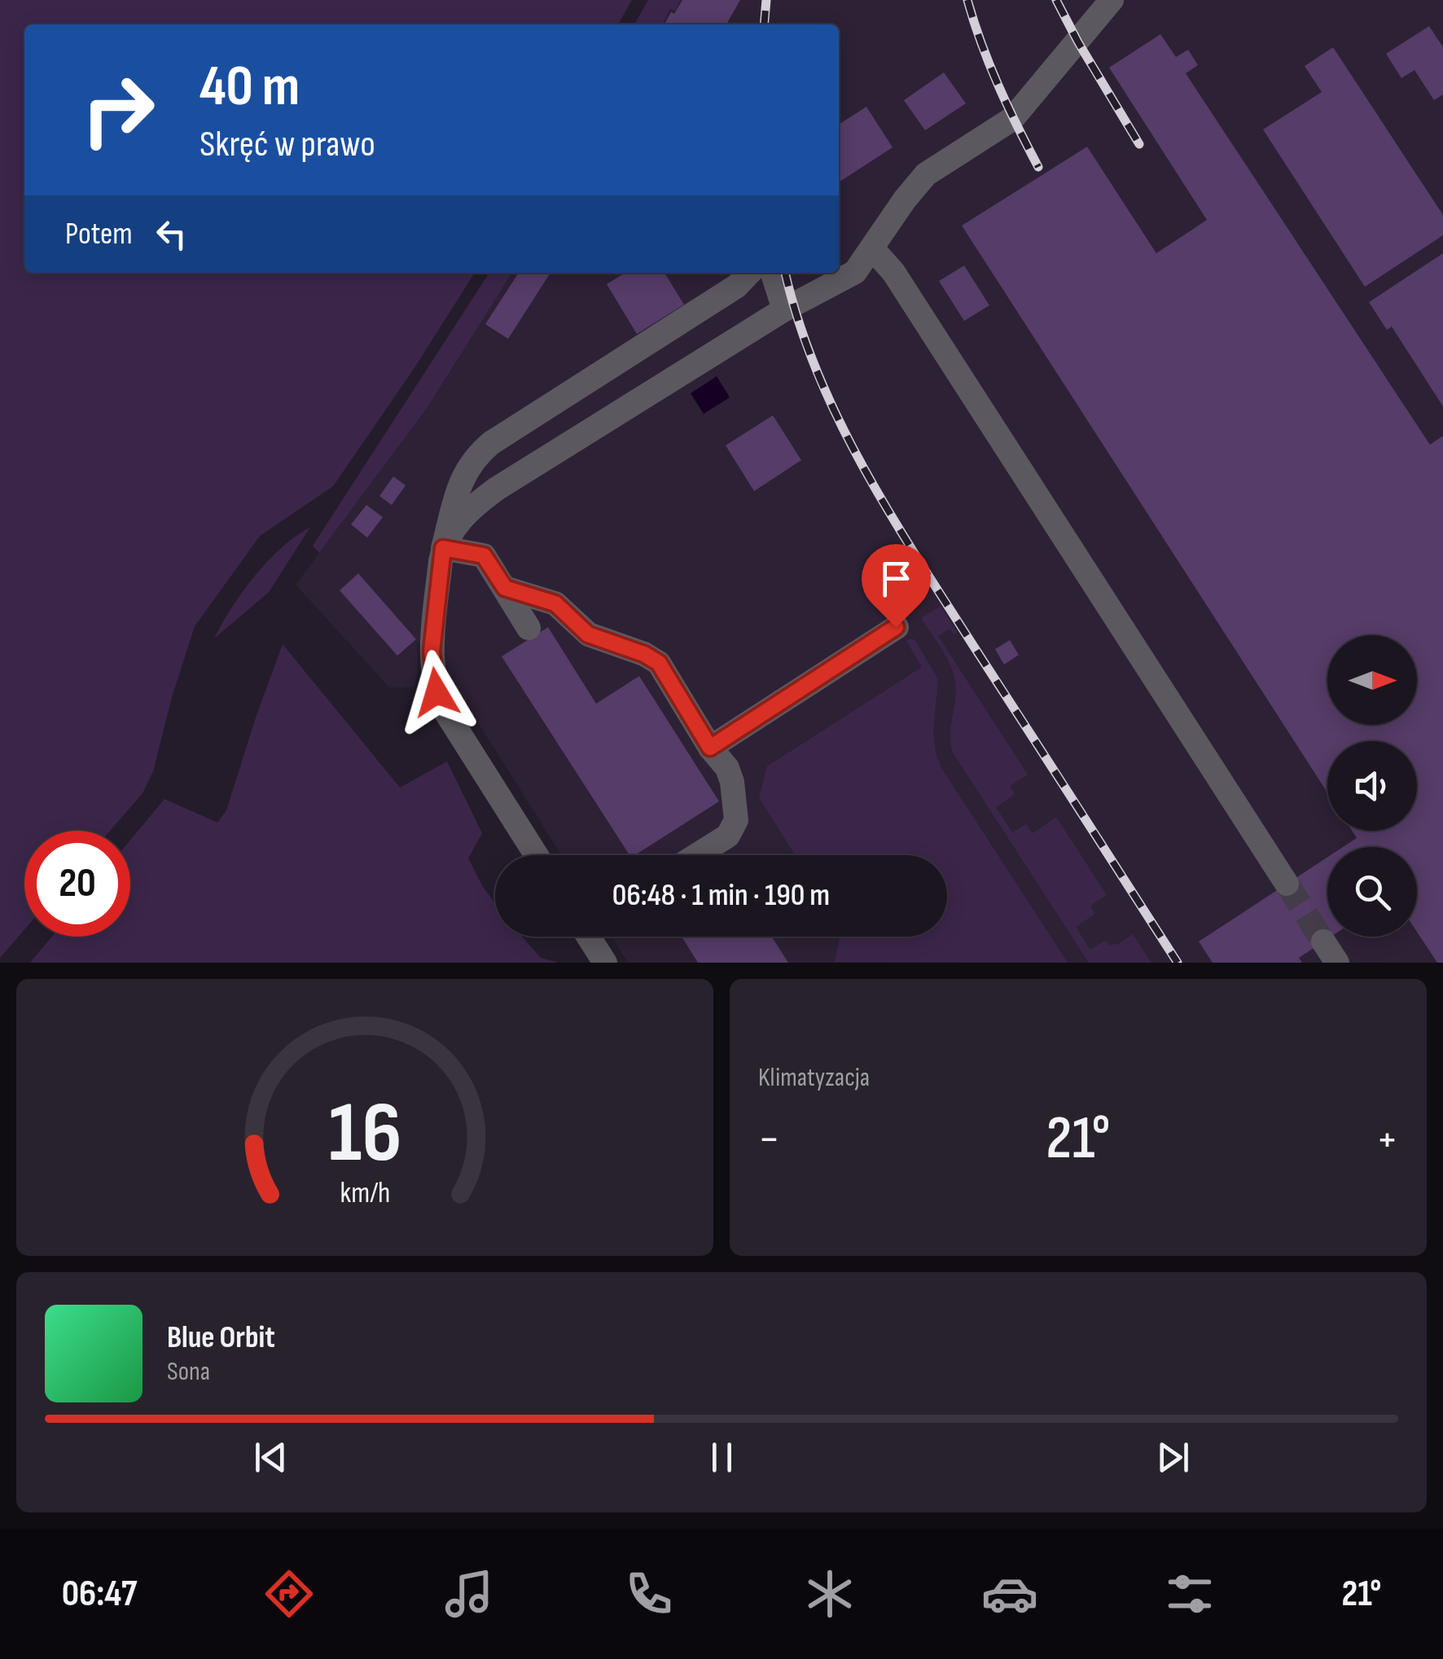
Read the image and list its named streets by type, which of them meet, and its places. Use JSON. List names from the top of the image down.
{
  "north": "right",
  "page": {
    "turn": ["40 m", "Skręć w prawo"],
    "then": "Potem",
    "limit": "20",
    "trip": "06:48 · 1 min · 190 m",
    "tile": "Klimatyzacja",
    "heat": ["−", "21°", "+"],
    "song": ["Blue Orbit", "Sona"],
    "tabs": ["06:47", "21°"],
    "gauge": ["16", "km/h"]
  }
}
